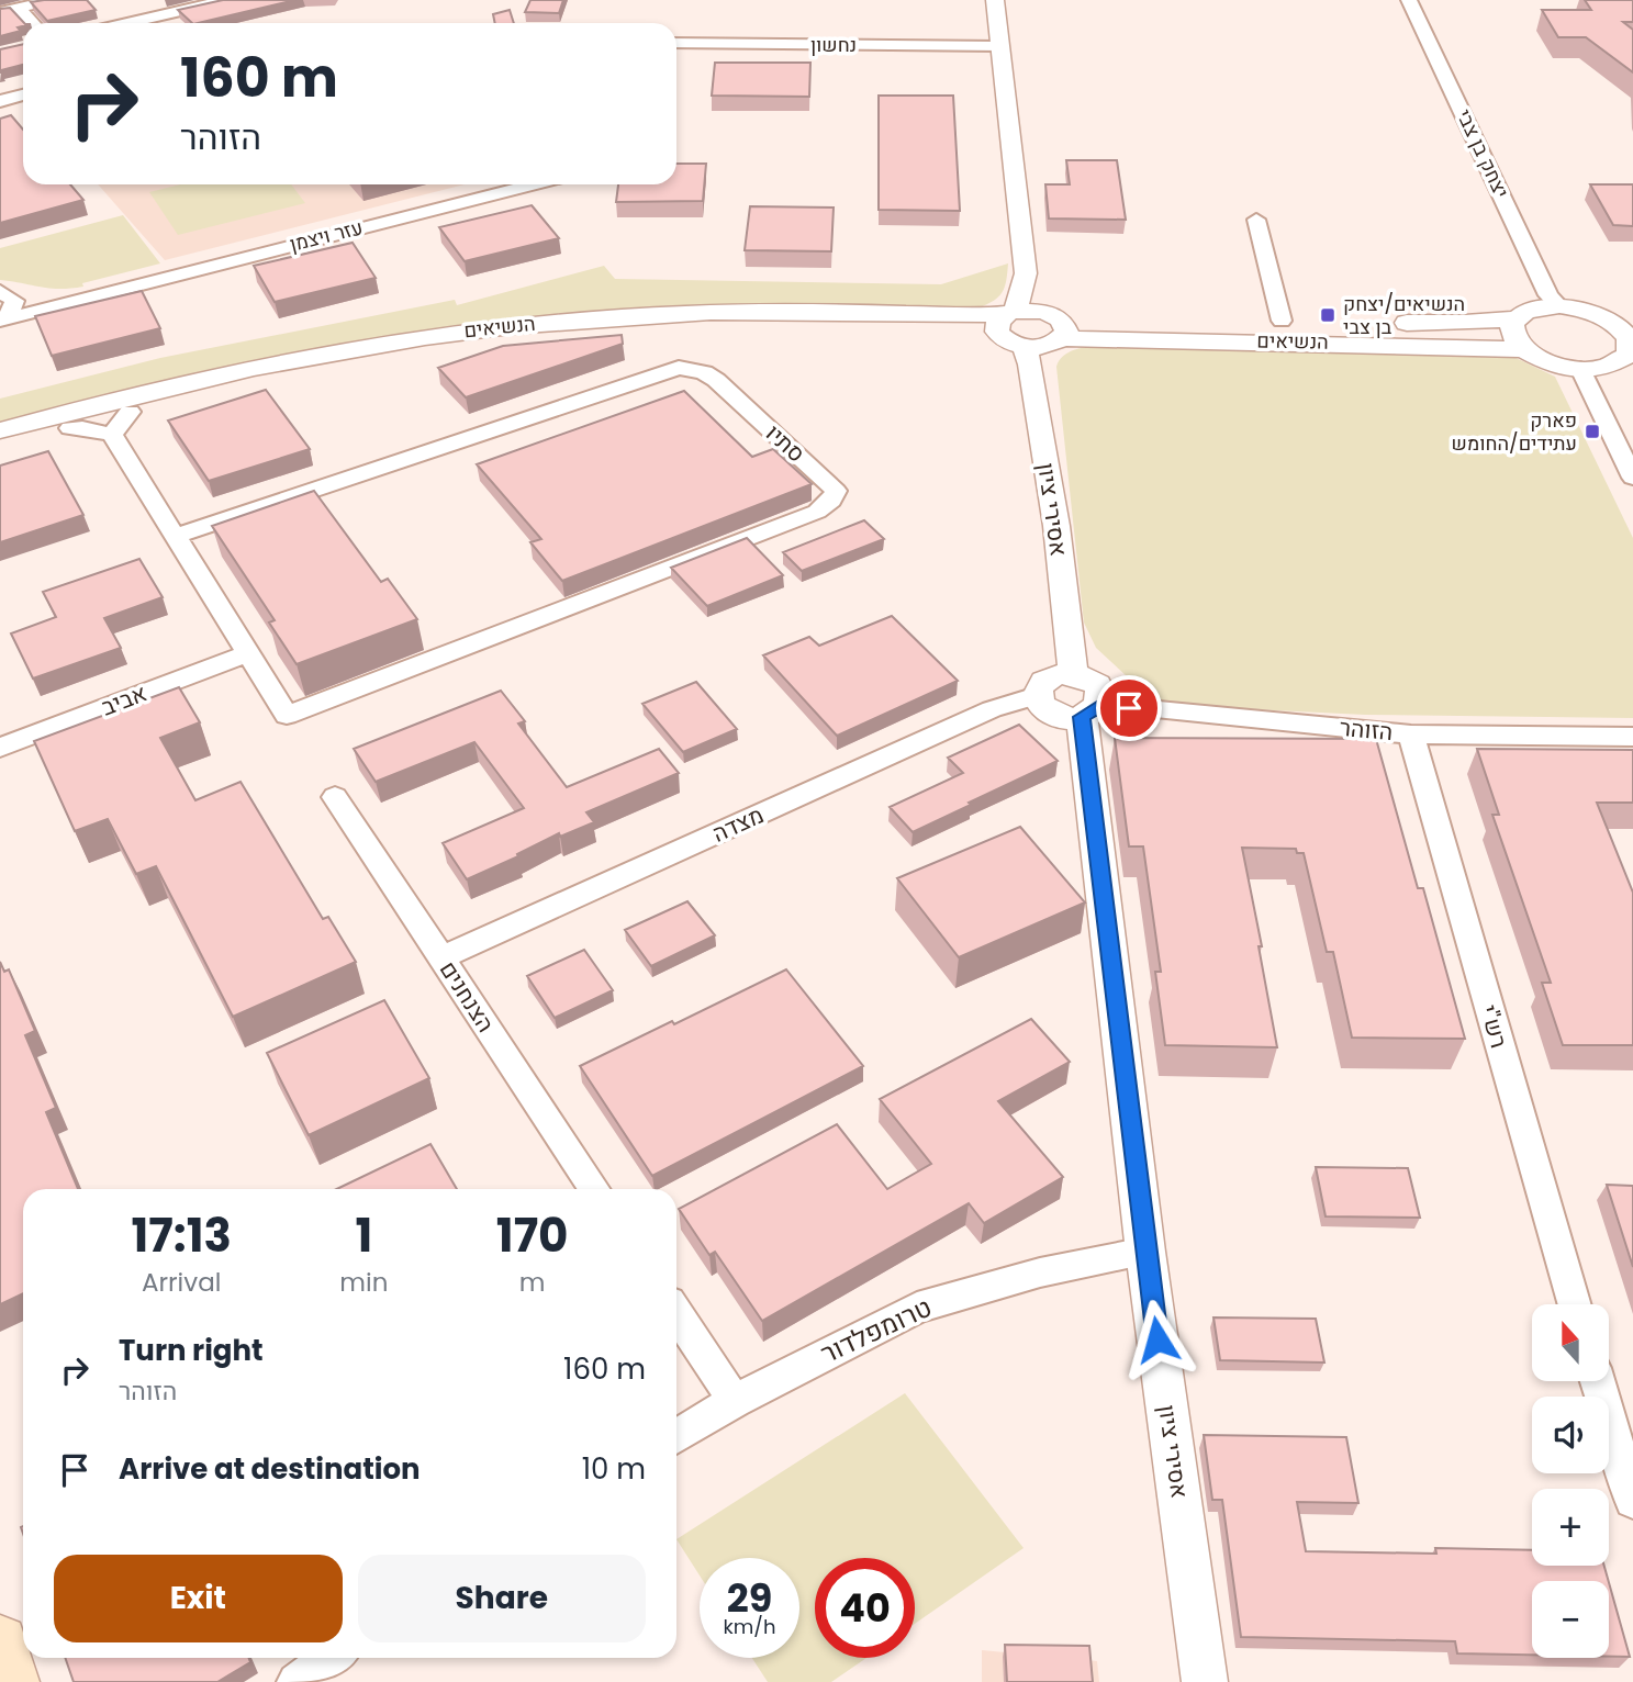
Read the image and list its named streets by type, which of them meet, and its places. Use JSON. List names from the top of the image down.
{
  "streets": {
    "street": [
      "נחשון",
      "יצחק בן צבי",
      "עזר ויצמן",
      "הנשיאים",
      "סתיו",
      "אסירי ציון",
      "אביב",
      "הזוהר",
      "מצדה",
      "הצנחנים",
      "רש\"י",
      "טרומפלדור"
    ]
  },
  "crossings": [
    ["נחשון", "אסירי ציון"],
    ["יצחק בן צבי", "הנשיאים"],
    ["הנשיאים", "אסירי ציון"],
    ["סתיו", "אביב"],
    ["אסירי ציון", "הזוהר"],
    ["אסירי ציון", "מצדה"],
    ["אסירי ציון", "טרומפלדור"],
    ["הזוהר", "מצדה"],
    ["הזוהר", "רש\"י"],
    ["מצדה", "הצנחנים"]
  ],
  "places": {
    "transit": ["הנשיאים/יצחק בן צבי", "פארק עתידים/החומש"]
  },
  "north": "top",
  "page": {
    "turn": ["160 m", "הזוהר"],
    "eta": [
      "17:13",
      "Arrival",
      "1",
      "min",
      "170",
      "m"
    ],
    "map_buttons": ["+", "−"],
    "list": [
      {
        "name": "Turn right",
        "note": "הזוהר",
        "value": "160 m"
      },
      {
        "name": "Arrive at destination",
        "value": "10 m"
      }
    ],
    "buttons": ["Exit", "Share"],
    "speed": "29 km/h",
    "limit": "40"
  }
}
